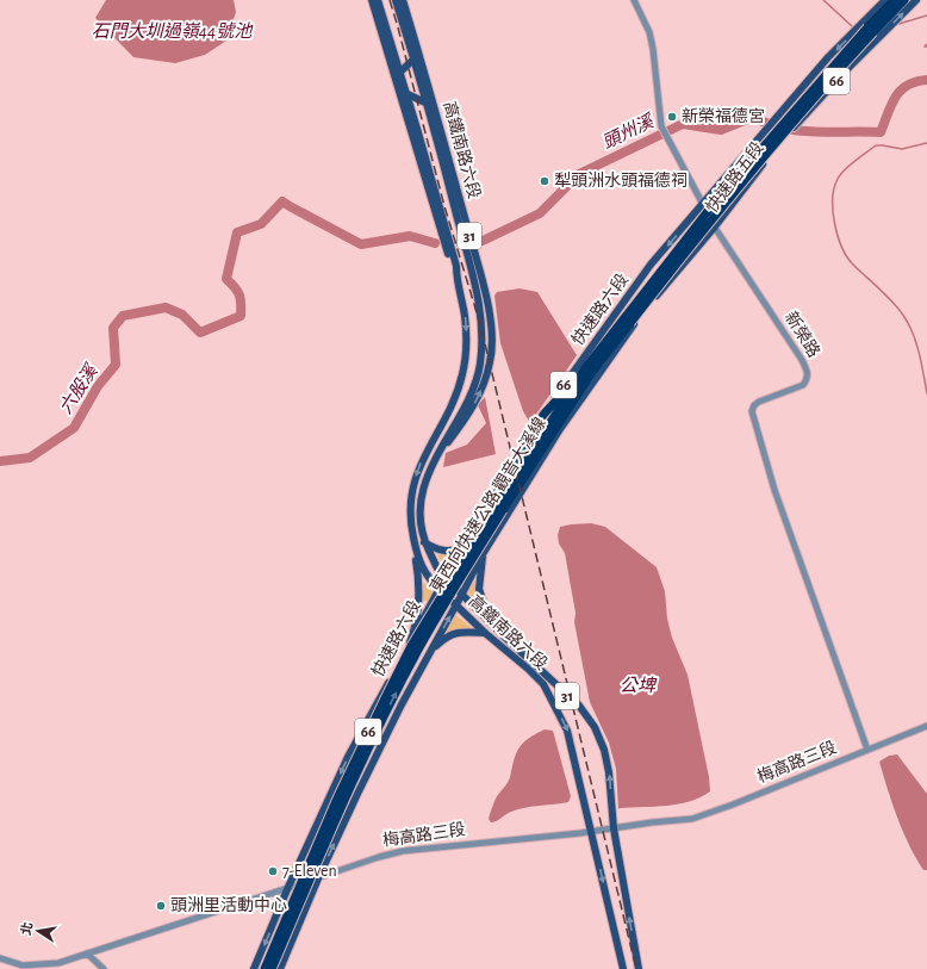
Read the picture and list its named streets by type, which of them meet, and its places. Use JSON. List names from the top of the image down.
{
  "streets": {
    "highway": ["66", "東西向快速公路 觀音大溪線"],
    "main road": [
      "高鐵南路六段",
      "快速路五段",
      "31",
      "快速路六段"
    ],
    "street": ["新榮路", "梅高路三段"]
  },
  "crossings": [
    ["高鐵南路六段", "31"],
    ["高鐵南路六段", "快速路六段"],
    ["高鐵南路六段", "梅高路三段"],
    ["快速路五段", "快速路六段"],
    ["快速路五段", "新榮路"],
    ["31", "快速路六段"],
    ["快速路六段", "新榮路"],
    ["快速路六段", "梅高路三段"],
    ["新榮路", "梅高路三段"]
  ],
  "water": [
    "石門大圳過嶺44號池",
    "頭州溪",
    "六股溪",
    "公埤"
  ],
  "places": [
    "新榮福德宮",
    "犁頭洲水頭福德祠",
    "7-Eleven",
    "頭洲里活動中心"
  ],
  "north": "left"
}
